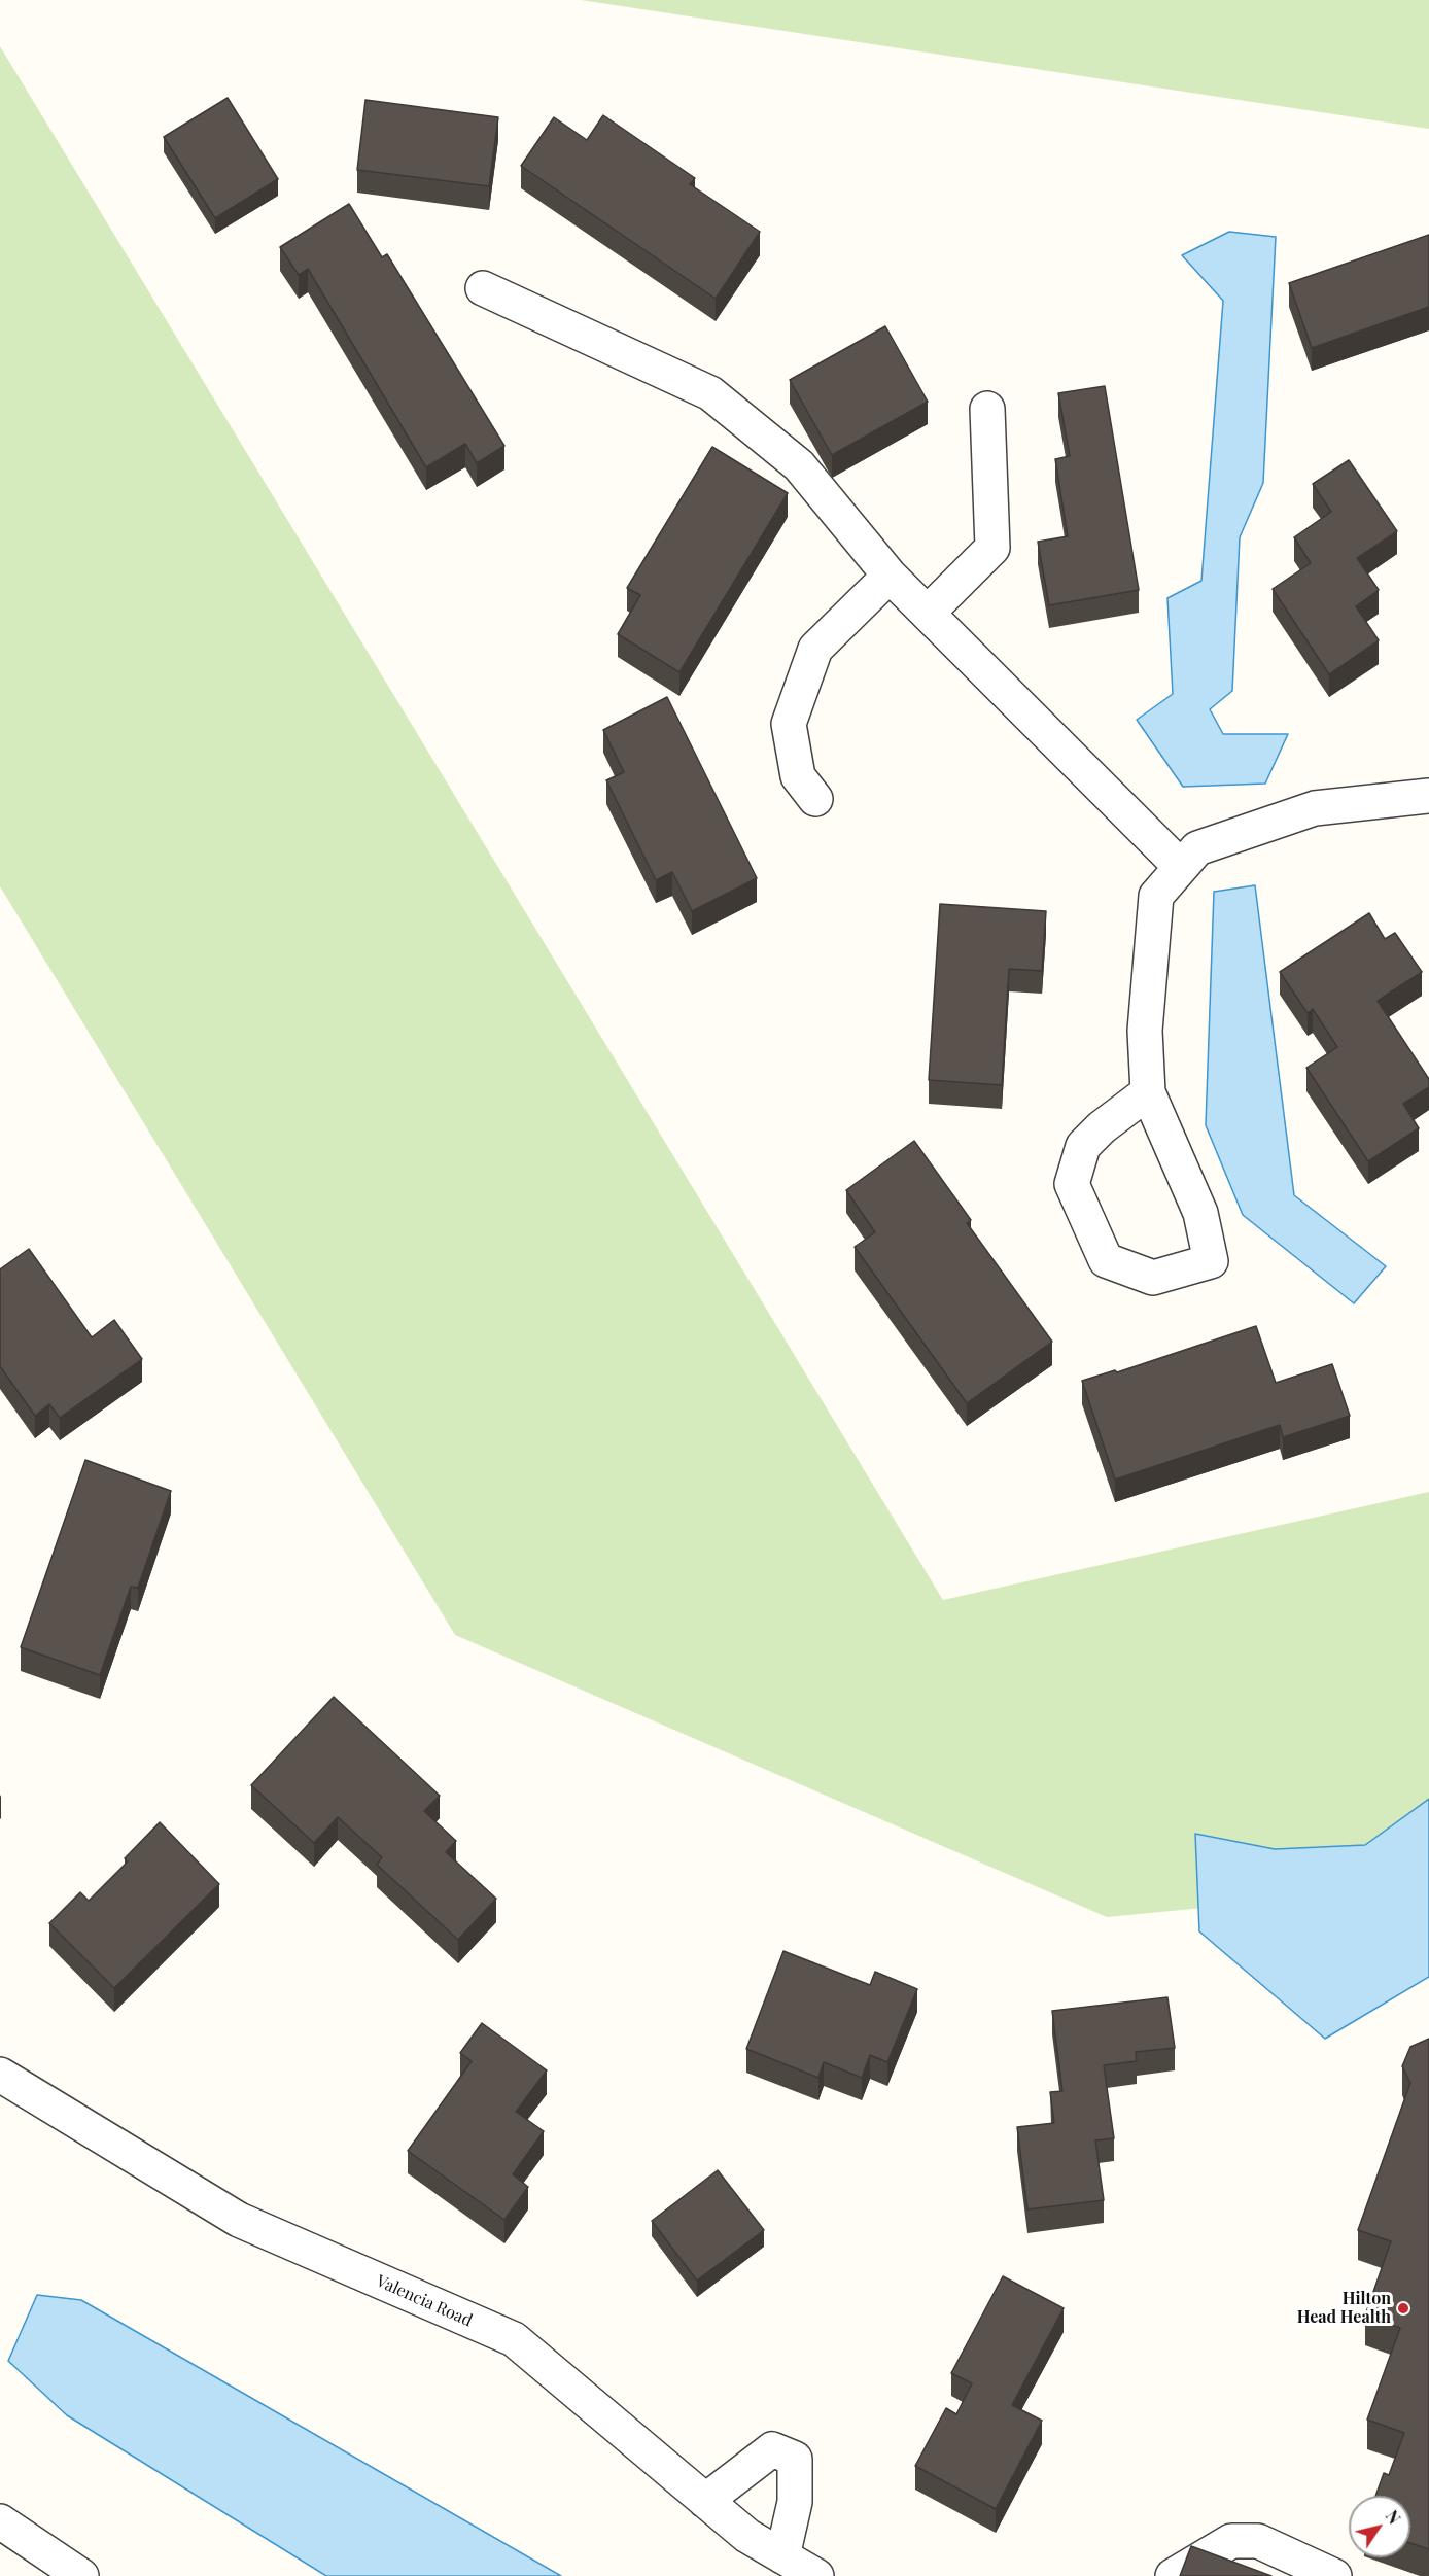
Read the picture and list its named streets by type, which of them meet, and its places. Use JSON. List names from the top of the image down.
{
  "streets": {
    "street": ["Valencia Road"]
  },
  "places": ["Hilton Head Health"],
  "north": "top right"
}
